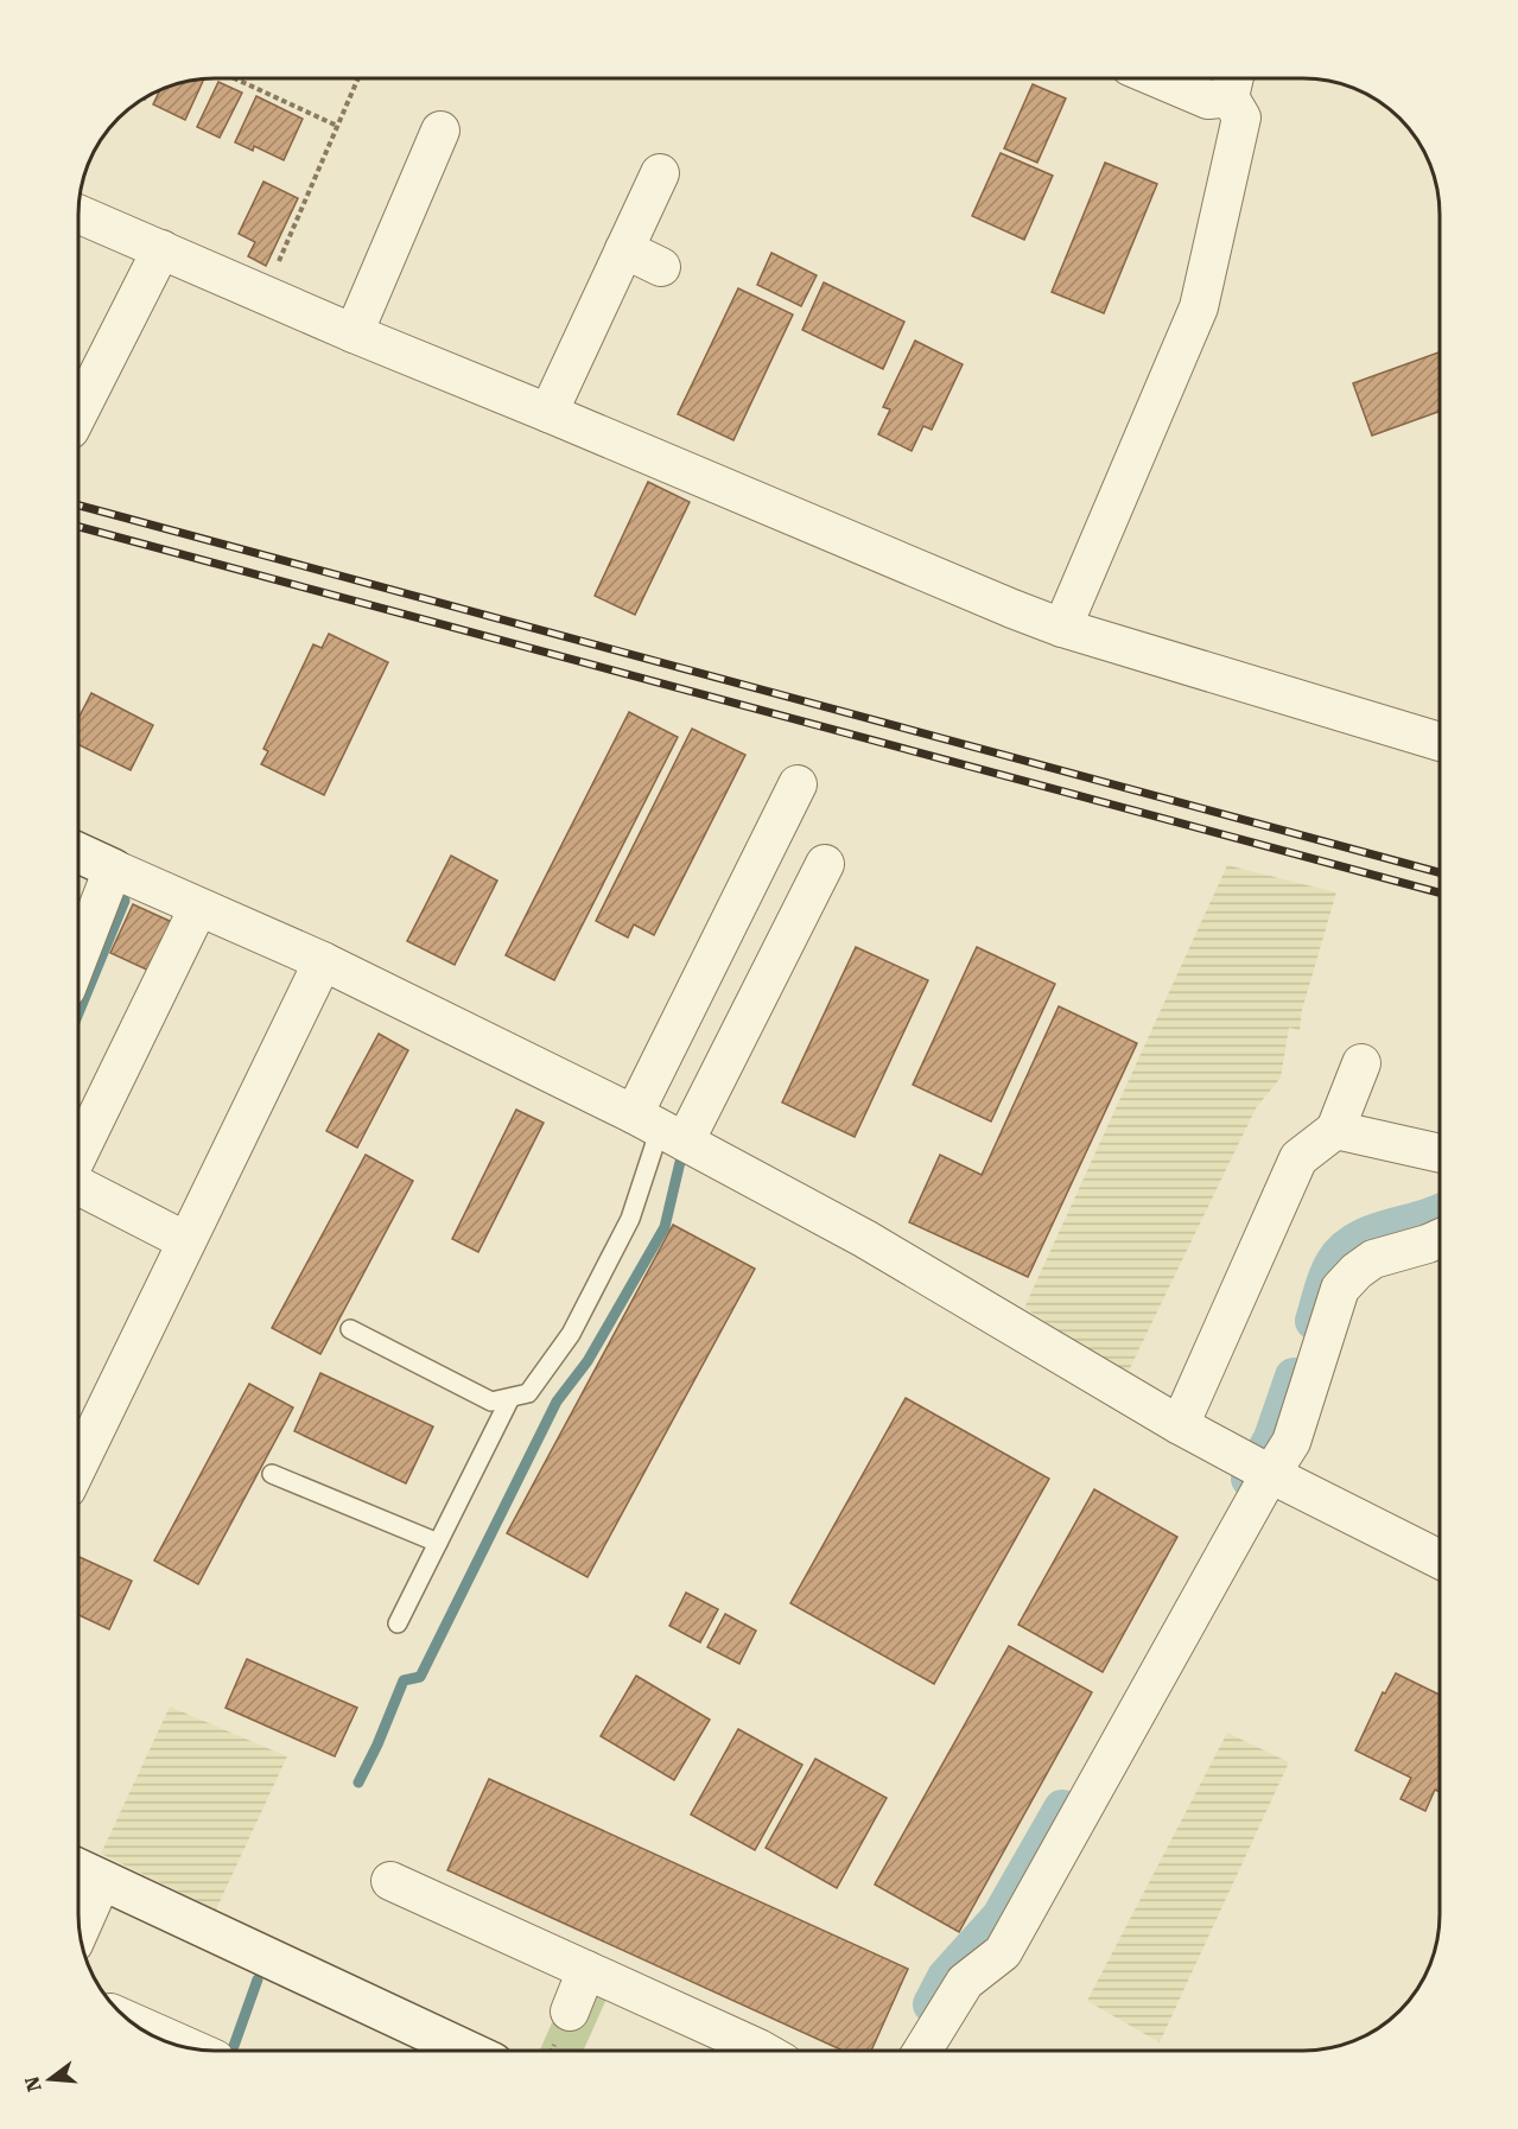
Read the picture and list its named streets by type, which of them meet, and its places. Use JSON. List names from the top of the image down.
{
  "north": "left"
}
